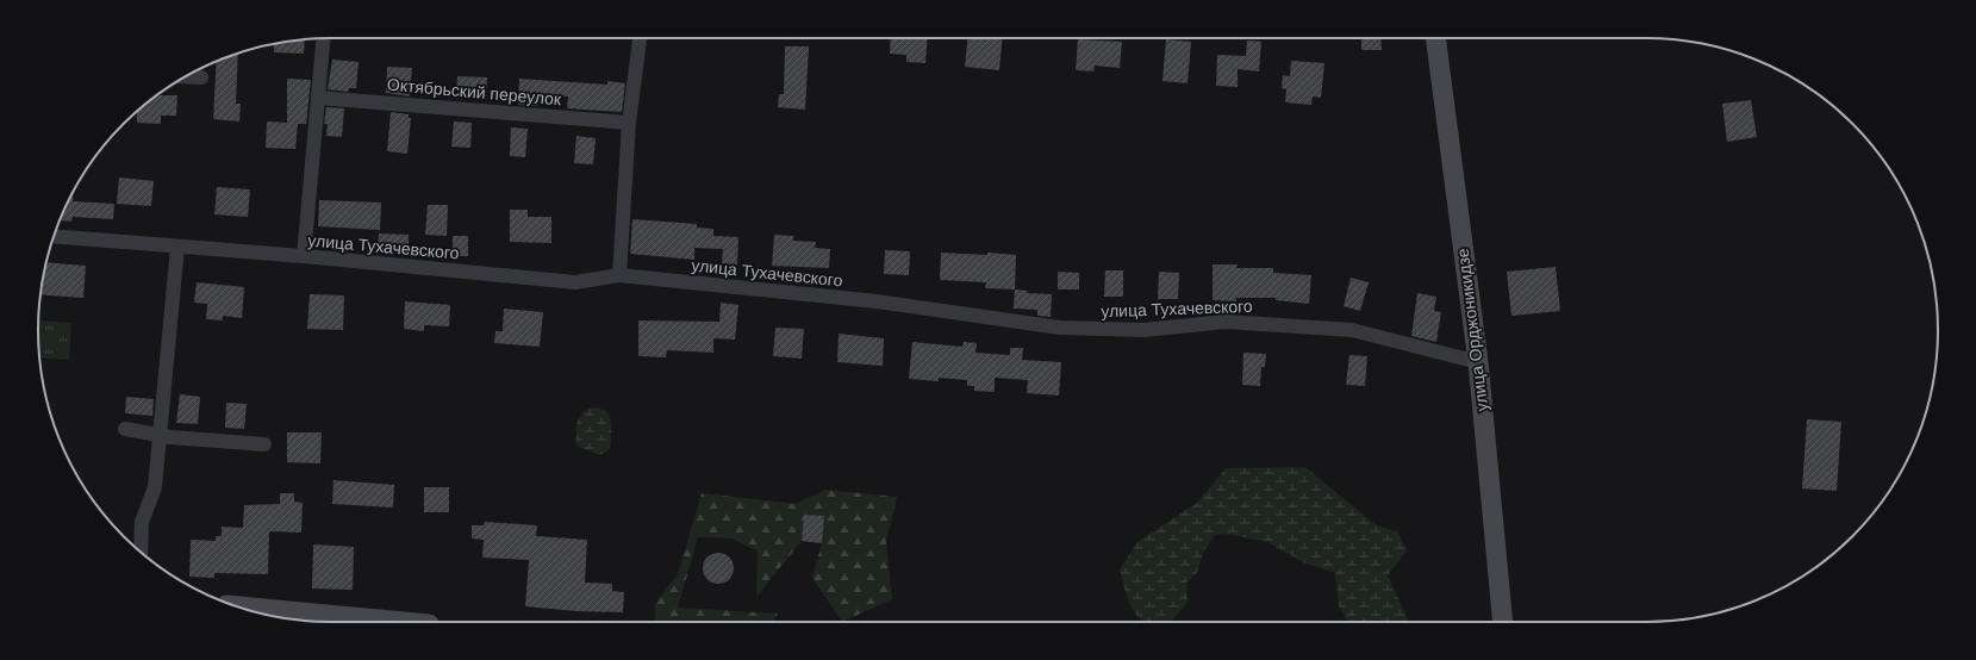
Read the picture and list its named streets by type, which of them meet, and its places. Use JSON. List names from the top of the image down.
{
  "streets": {
    "main road": ["улица Орджоникидзе"],
    "street": ["Октябрьский переулок", "улица Тухачевского"]
  },
  "crossings": [
    ["улица Тухачевского", "улица Орджоникидзе"]
  ]
}
